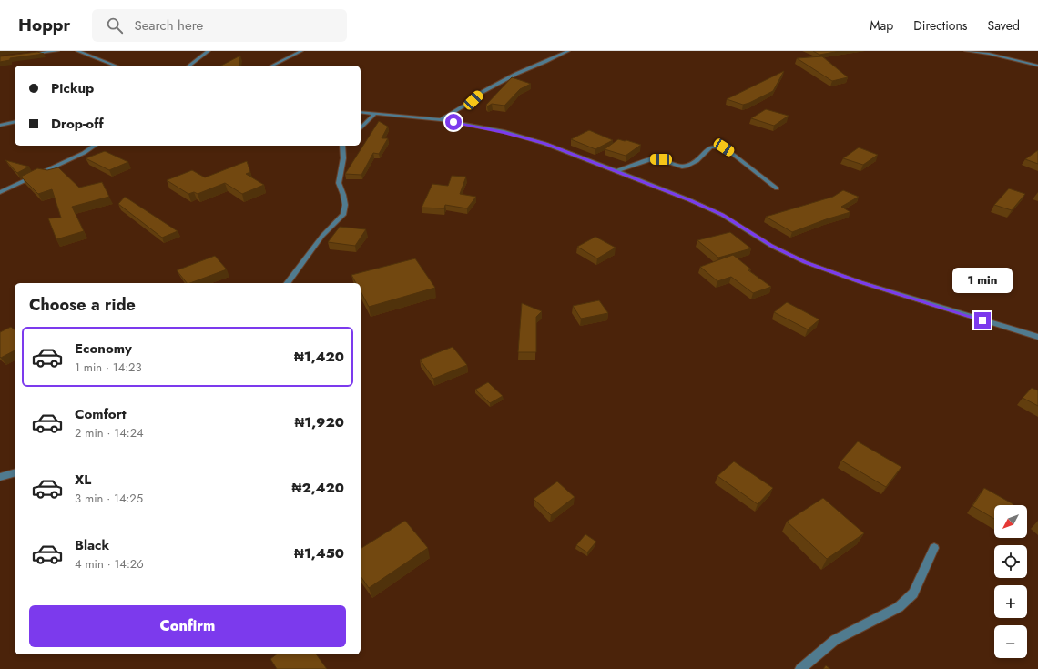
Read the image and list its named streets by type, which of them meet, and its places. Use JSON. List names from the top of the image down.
{
  "north": "bottom left",
  "page": {
    "header": "Hoppr",
    "search": "Search here",
    "nav": ["Map", "Directions", "Saved"],
    "banner": ["Pickup", "Drop-off"],
    "bubble": "1 min",
    "heading": "Choose a ride",
    "list": [
      {
        "name": "Economy",
        "note": "1 min · 14:23",
        "value": "₦1,420"
      },
      {
        "name": "Comfort",
        "note": "2 min · 14:24",
        "value": "₦1,920"
      },
      {
        "name": "XL",
        "note": "3 min · 14:25",
        "value": "₦2,420"
      },
      {
        "name": "Black",
        "note": "4 min · 14:26",
        "value": "₦1,450"
      }
    ],
    "map_buttons": ["+", "−"],
    "buttons": "Confirm"
  }
}
